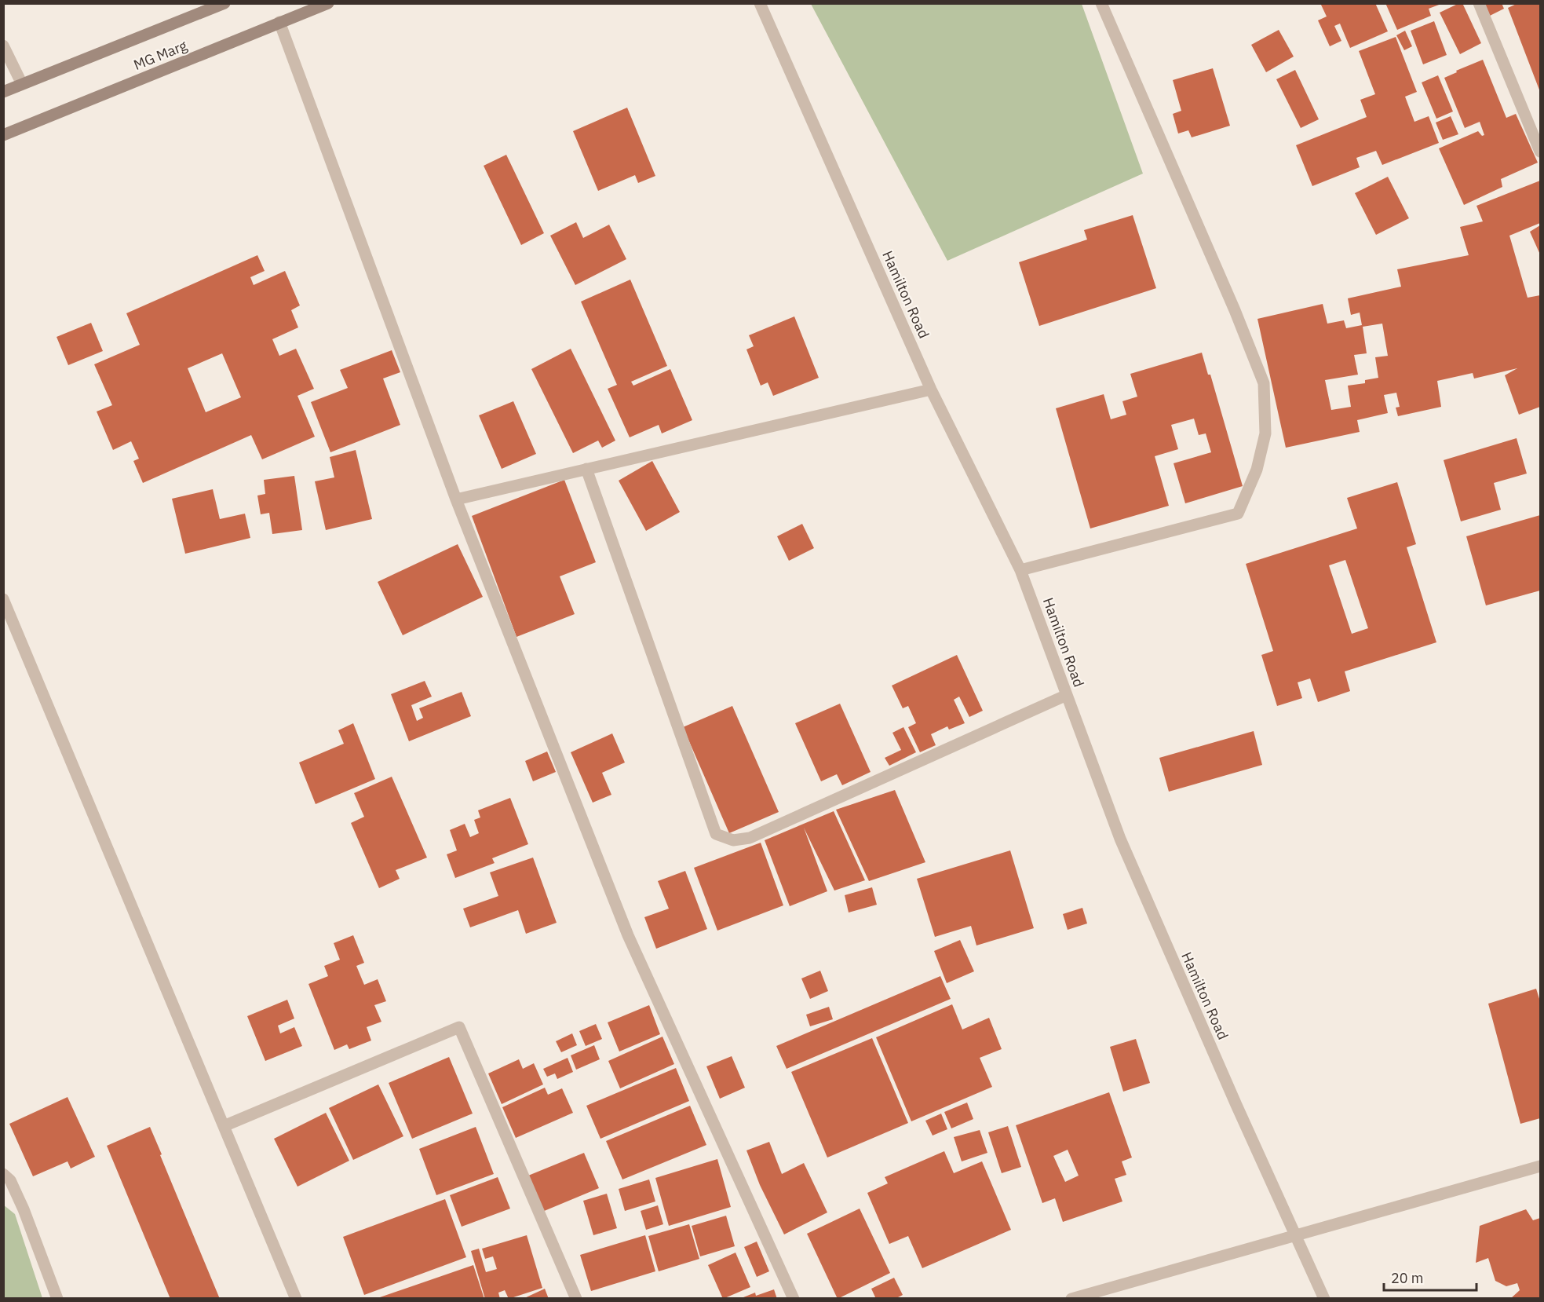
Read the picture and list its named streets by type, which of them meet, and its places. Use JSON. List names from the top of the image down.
{
  "streets": {
    "main road": ["MG Marg"],
    "street": ["Hamilton Road"]
  },
  "scale_bar": "20 m"
}
